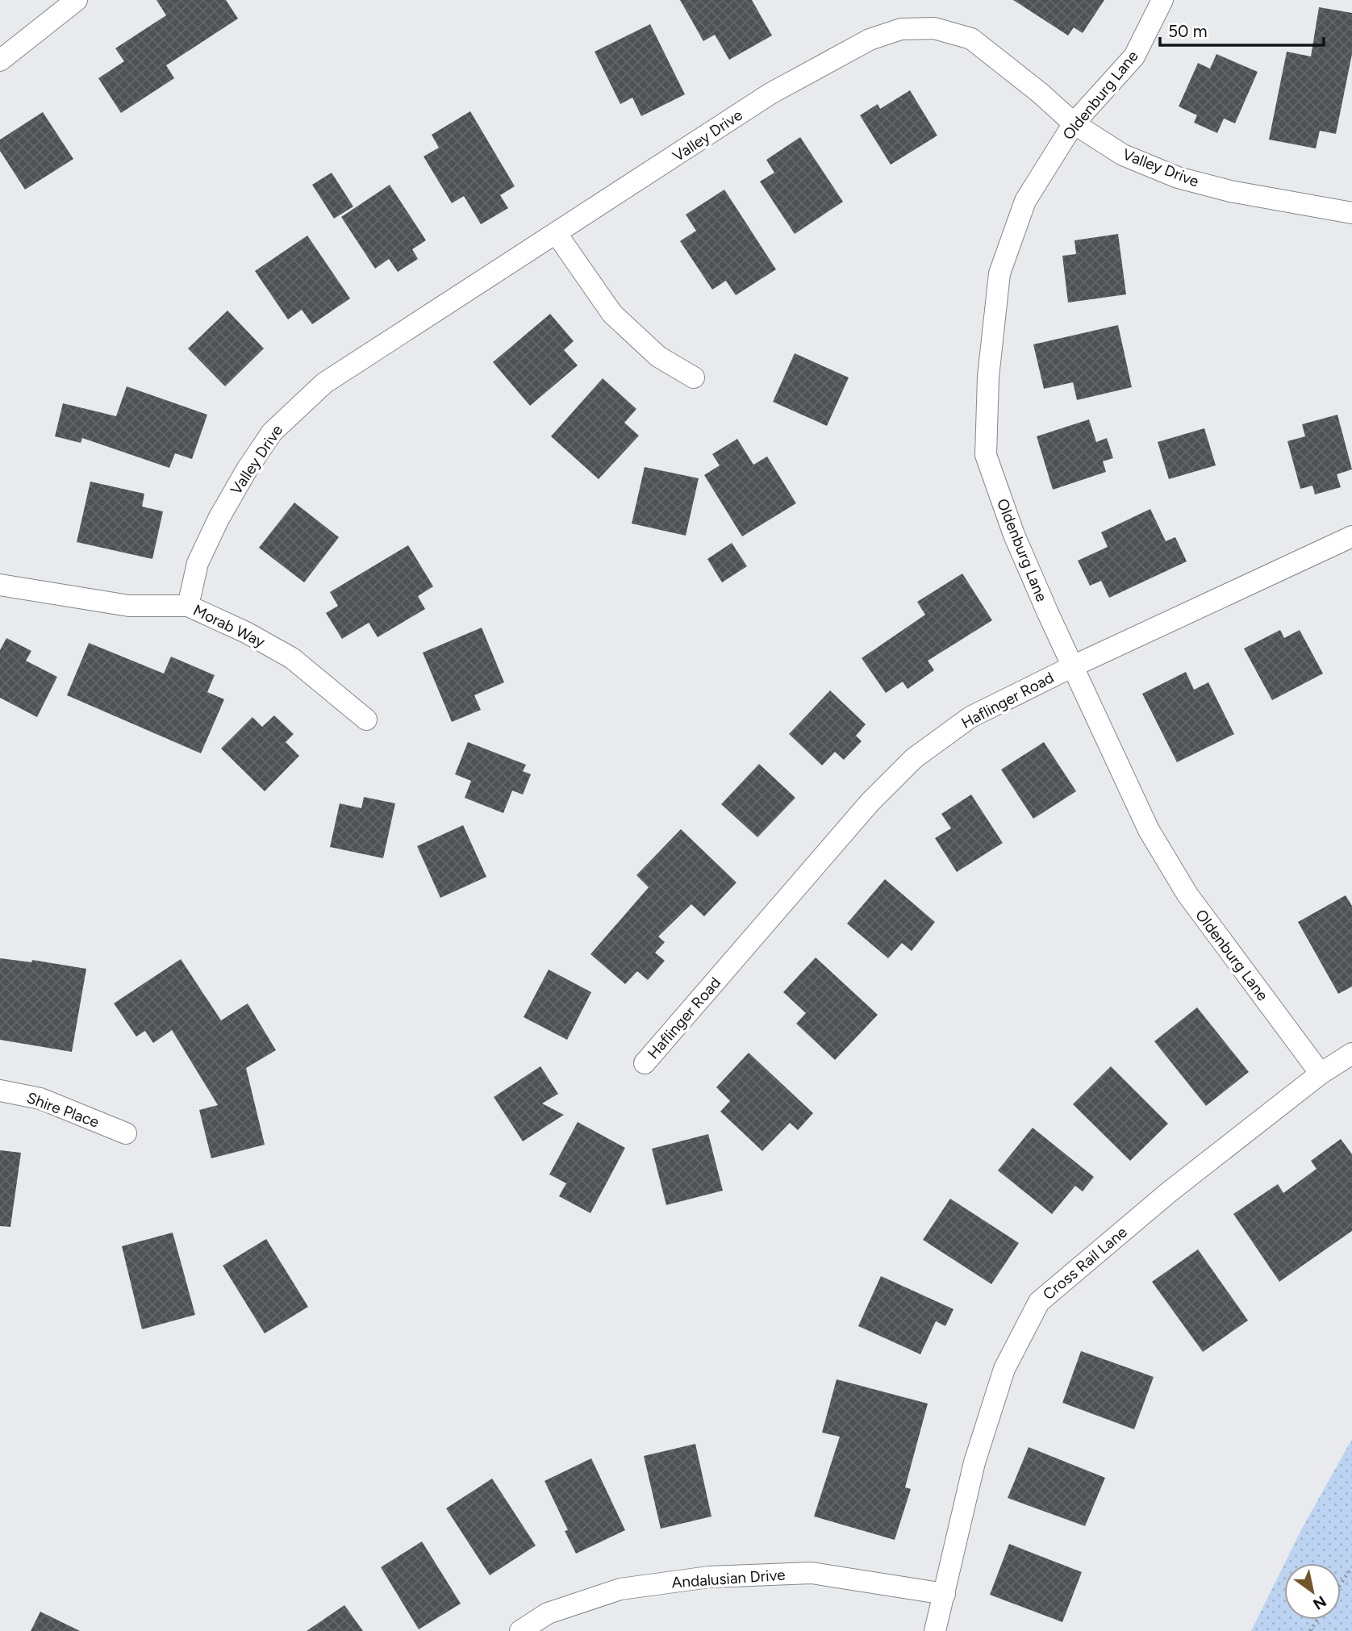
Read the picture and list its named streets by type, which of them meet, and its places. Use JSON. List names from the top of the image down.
{
  "streets": {
    "street": [
      "Oldenburg Lane",
      "Valley Drive",
      "Morab Way",
      "Haflinger Road",
      "Shire Place",
      "Cross Rail Lane",
      "Andalusian Drive"
    ]
  },
  "crossings": [
    ["Oldenburg Lane", "Valley Drive"],
    ["Oldenburg Lane", "Haflinger Road"],
    ["Oldenburg Lane", "Cross Rail Lane"],
    ["Valley Drive", "Morab Way"],
    ["Cross Rail Lane", "Andalusian Drive"]
  ],
  "scale_bar": "50 m",
  "north": "bottom right"
}
